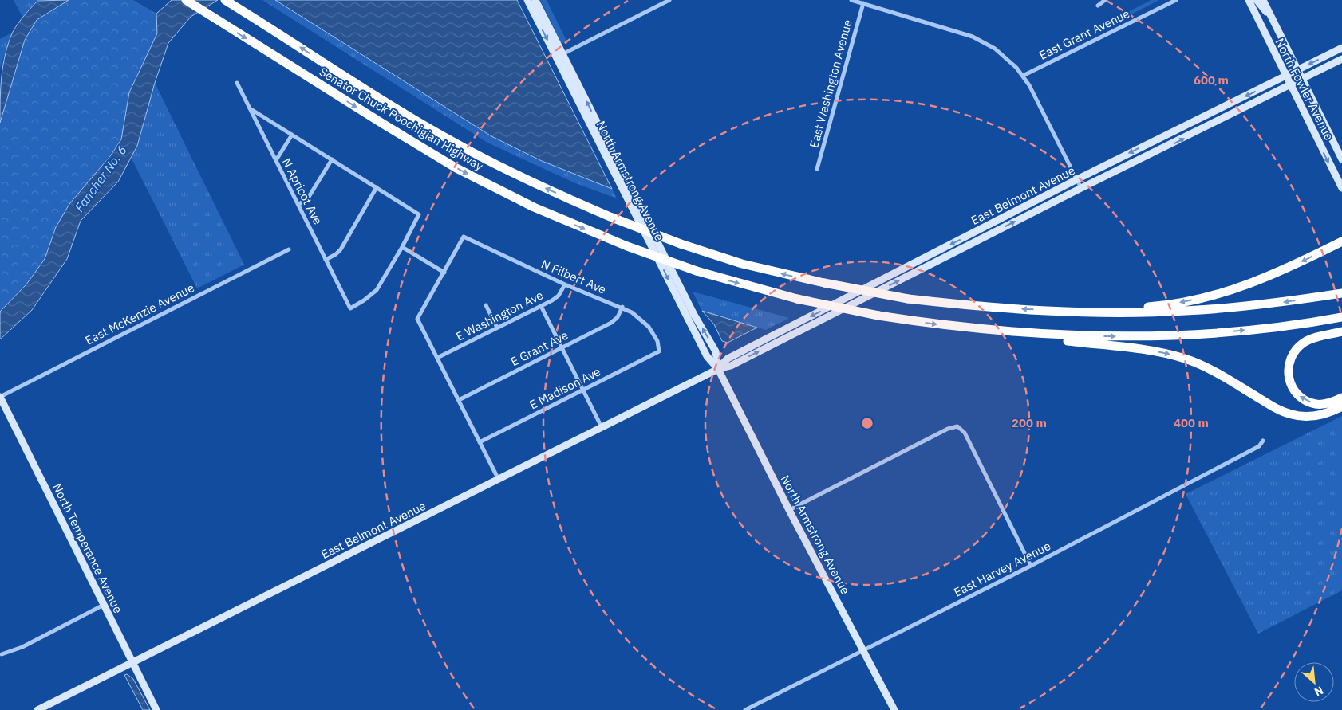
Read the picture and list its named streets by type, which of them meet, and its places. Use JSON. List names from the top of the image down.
{
  "streets": {
    "highway": ["Senator Chuck Poochigian Highway"],
    "main road": [
      "North Fowler Avenue",
      "North Armstrong Avenue",
      "East Belmont Avenue",
      "North Temperance Avenue"
    ],
    "street": [
      "East Grant Avenue",
      "East Washington Avenue",
      "N Apricot Ave",
      "N Filbert Ave",
      "East McKenzie Avenue",
      "E Washington Ave",
      "E Grant Ave",
      "E Madison Ave",
      "East Harvey Avenue"
    ]
  },
  "crossings": [
    ["North Fowler Avenue", "East Belmont Avenue"],
    ["North Armstrong Avenue", "East Belmont Avenue"],
    ["North Armstrong Avenue", "East Harvey Avenue"],
    ["East Belmont Avenue", "North Temperance Avenue"],
    ["N Filbert Ave", "E Washington Ave"],
    ["N Filbert Ave", "E Grant Ave"],
    ["N Filbert Ave", "E Madison Ave"],
    ["East McKenzie Avenue", "North Temperance Avenue"]
  ],
  "water": ["Fancher No. 6"],
  "north": "bottom right",
  "rings": ["600 m", "200 m", "400 m"]
}
